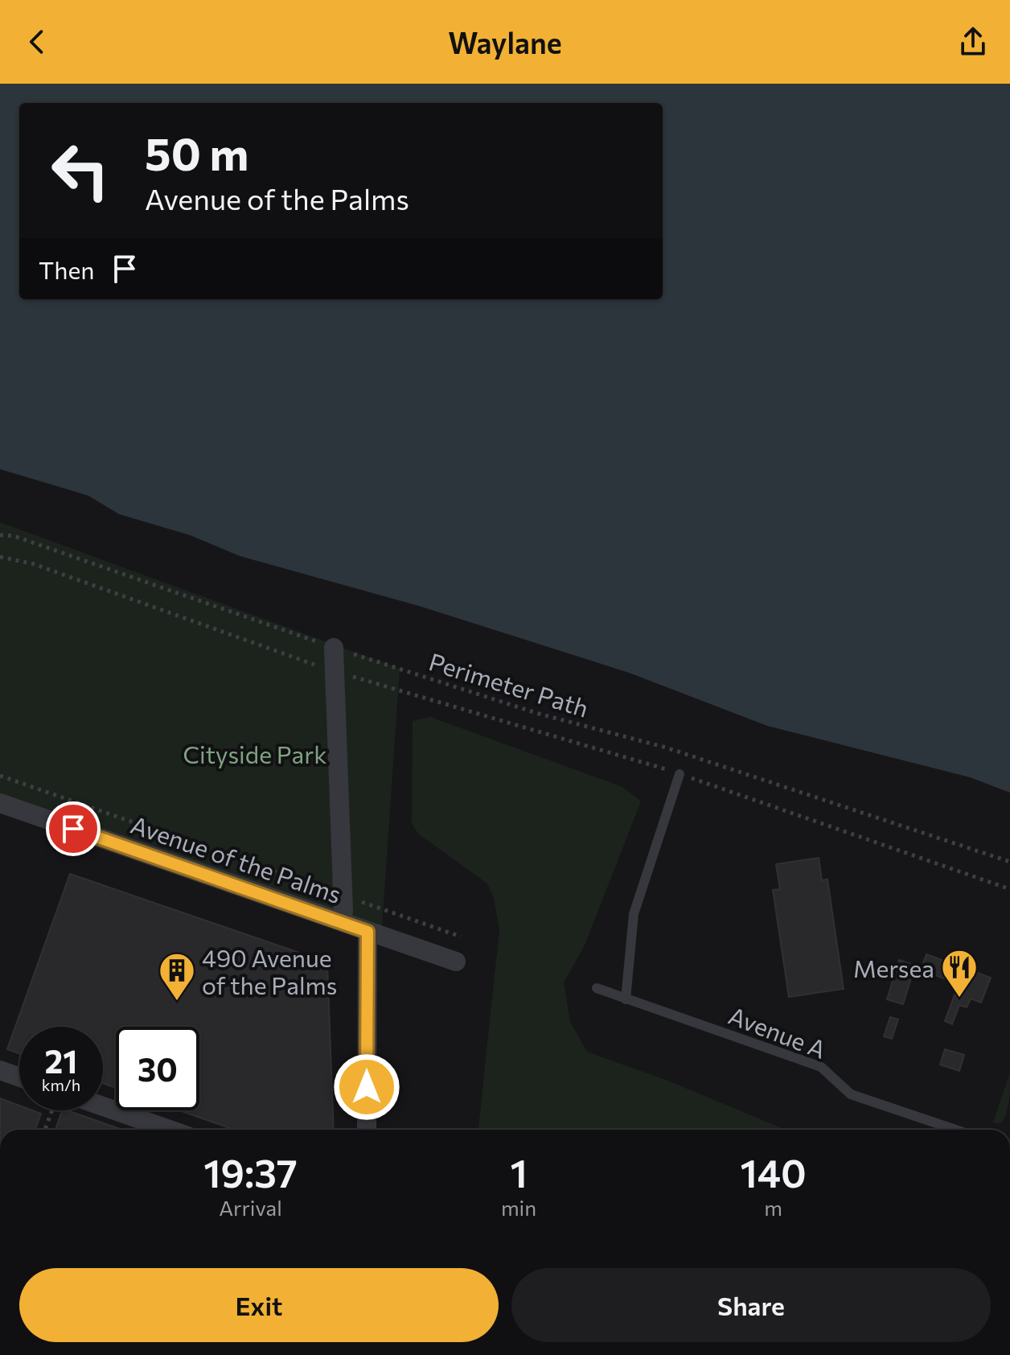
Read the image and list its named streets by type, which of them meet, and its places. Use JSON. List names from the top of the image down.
{
  "streets": {
    "street": ["Avenue of the Palms"],
    "lane": ["Avenue A"],
    "path": ["Perimeter Path"]
  },
  "parks": ["Cityside Park"],
  "places": {
    "restaurant": ["Mersea"],
    "building": ["490 Avenue of the Palms"]
  },
  "page": {
    "header": "Waylane",
    "turn": ["50 m", "Avenue of the Palms"],
    "then": "Then",
    "speed": "21 km/h",
    "limit": "30",
    "eta": [
      "19:37",
      "Arrival",
      "1",
      "min",
      "140",
      "m"
    ],
    "buttons": ["Exit", "Share"]
  }
}
